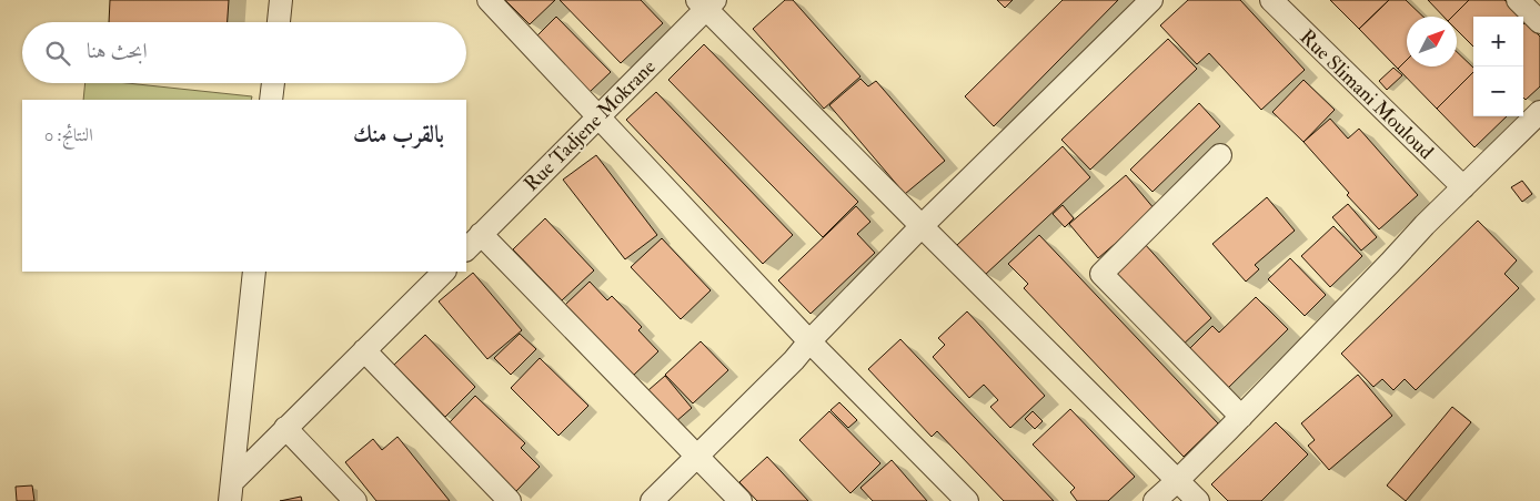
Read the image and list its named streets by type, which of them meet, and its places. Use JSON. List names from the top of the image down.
{
  "streets": {
    "street": ["Rue Slimani Mouloud", "Rue Tadjene Mokrane"]
  },
  "north": "top right",
  "page": {
    "map_buttons": ["+", "−"],
    "search": "ابحث هنا",
    "heading": ["بالقرب منك", "النتائج: 0"]
  }
}
